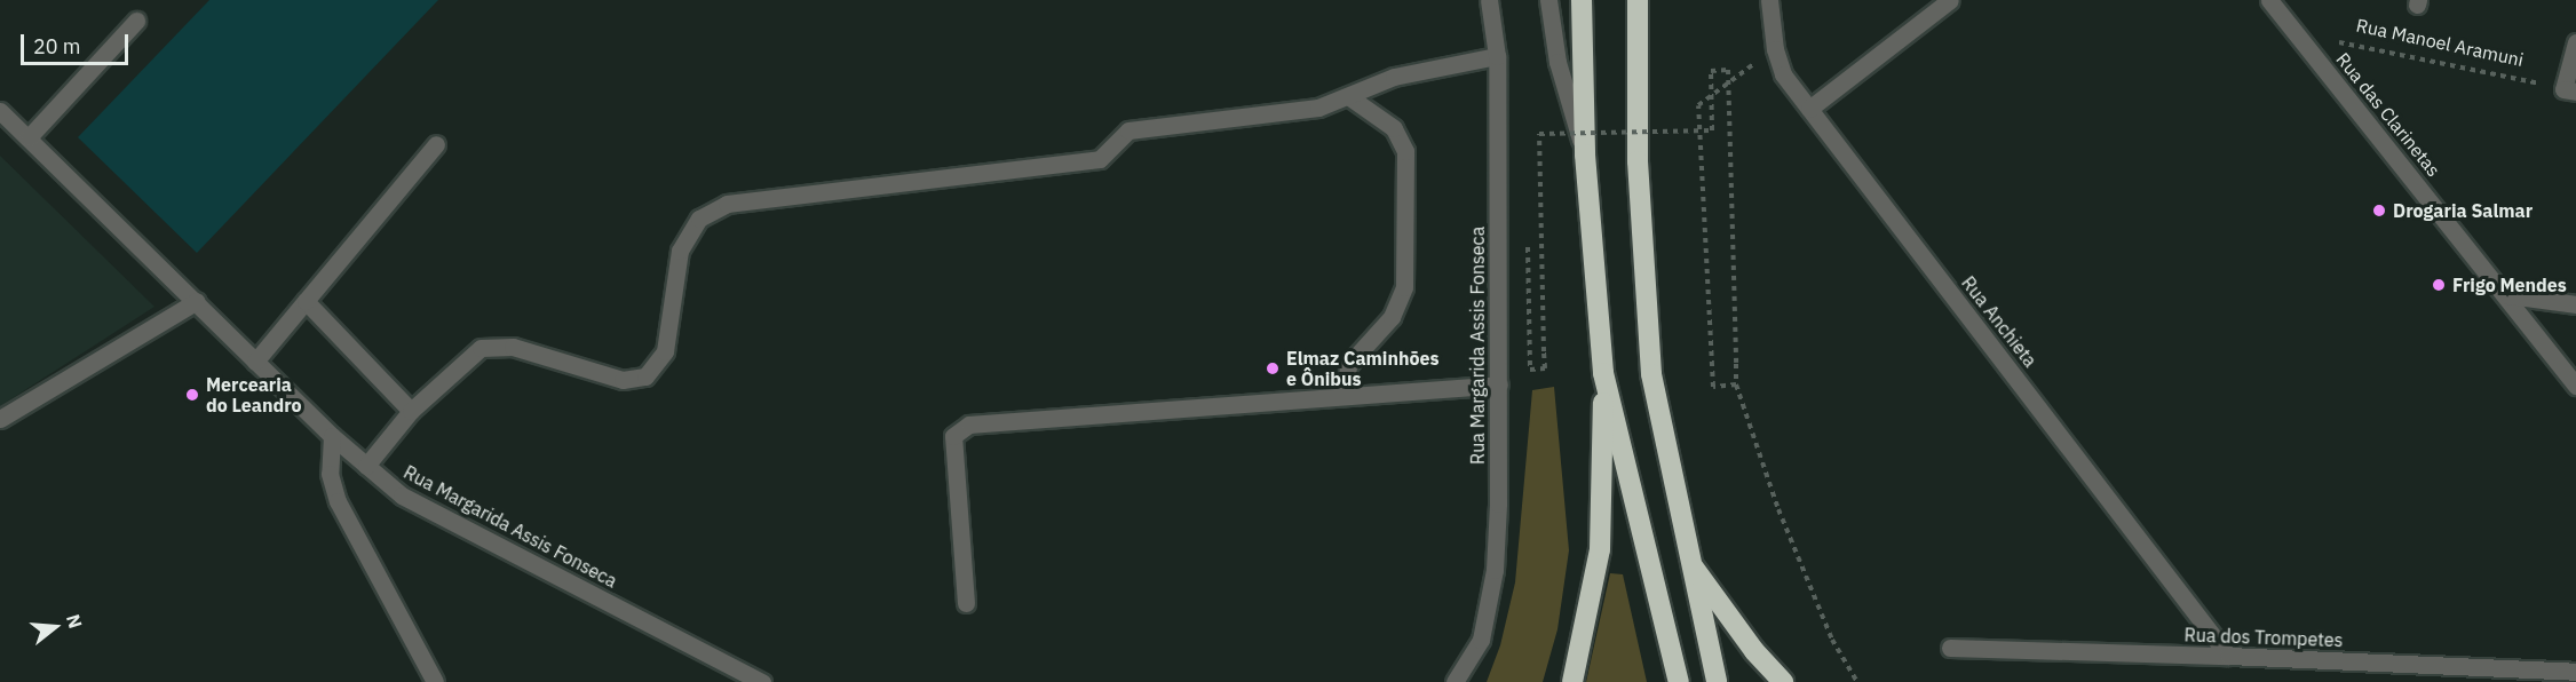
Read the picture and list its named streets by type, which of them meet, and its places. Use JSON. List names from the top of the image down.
{
  "streets": {
    "street": [
      "Rua das Clarinetas",
      "Rua Anchieta",
      "Rua Margarida Assis Fonseca",
      "Rua dos Trompetes"
    ],
    "path": ["Rua Manoel Aramuni"]
  },
  "crossings": [
    ["Rua Manoel Aramuni", "Rua das Clarinetas"],
    ["Rua Anchieta", "Rua dos Trompetes"]
  ],
  "places": [
    "Drogaria Salmar",
    "Frigo Mendes",
    "Elmaz Caminhões e Ônibus",
    "Mercearia do Leandro"
  ],
  "scale_bar": "20 m",
  "north": "right"
}
